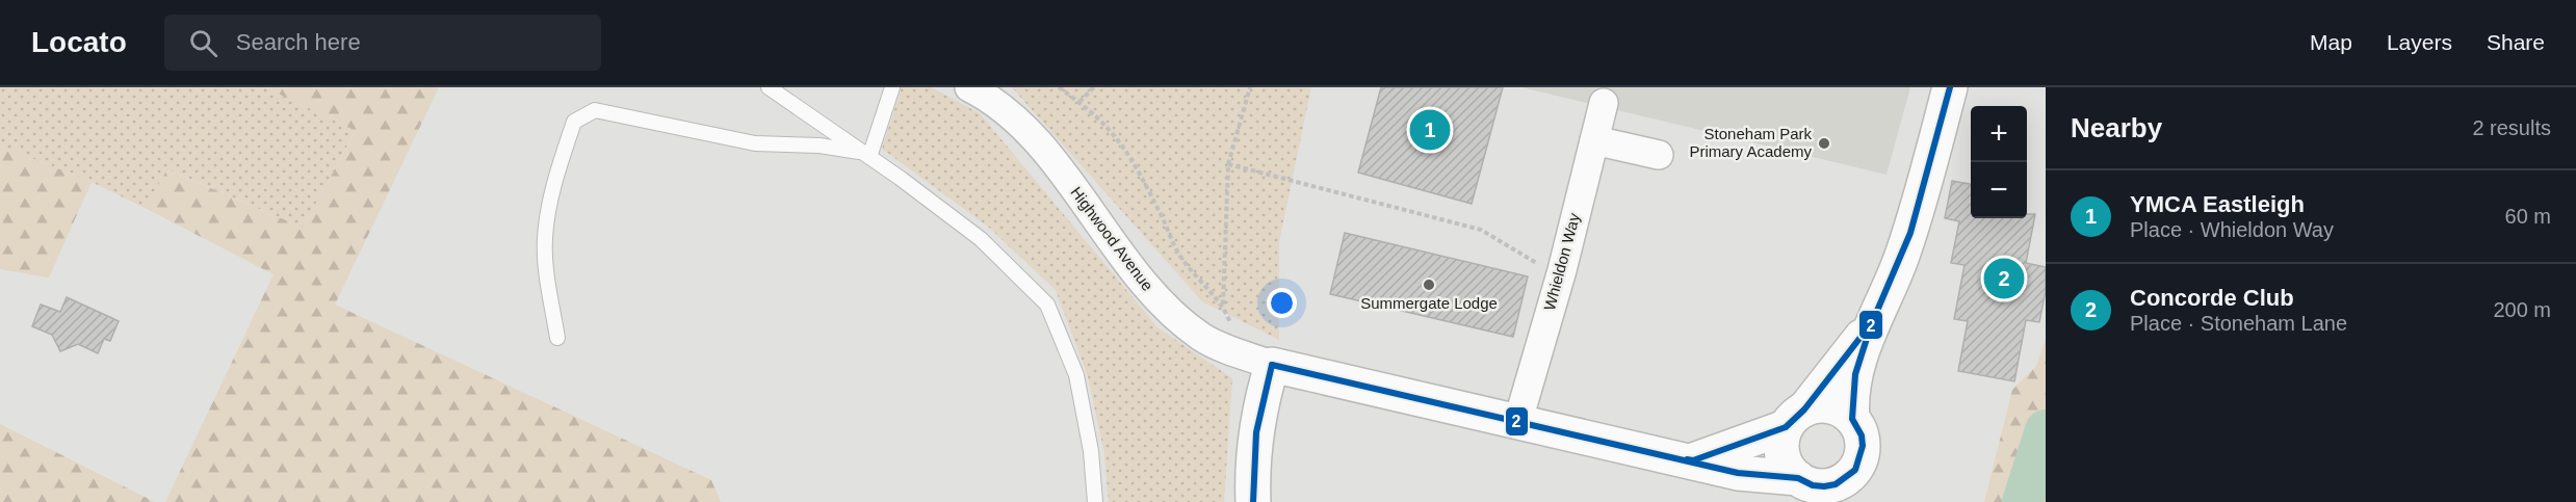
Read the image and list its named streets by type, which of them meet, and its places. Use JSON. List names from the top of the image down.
{
  "streets": {
    "street": ["Highwood Avenue", "Whieldon Way"]
  },
  "places": ["Stoneham Park Primary Academy", "Summergate Lodge"],
  "lines": ["transit line 2"],
  "page": {
    "header": "Locato",
    "search": "Search here",
    "nav": ["Map", "Layers", "Share"],
    "heading": ["Nearby", "2 results"],
    "map_buttons": ["+", "−"],
    "pins": ["1", "2"],
    "list": [
      {
        "mark": "1",
        "name": "YMCA Eastleigh",
        "note": "Place · Whieldon Way",
        "value": "60 m"
      },
      {
        "mark": "2",
        "name": "Concorde Club",
        "note": "Place · Stoneham Lane",
        "value": "200 m"
      }
    ]
  }
}
